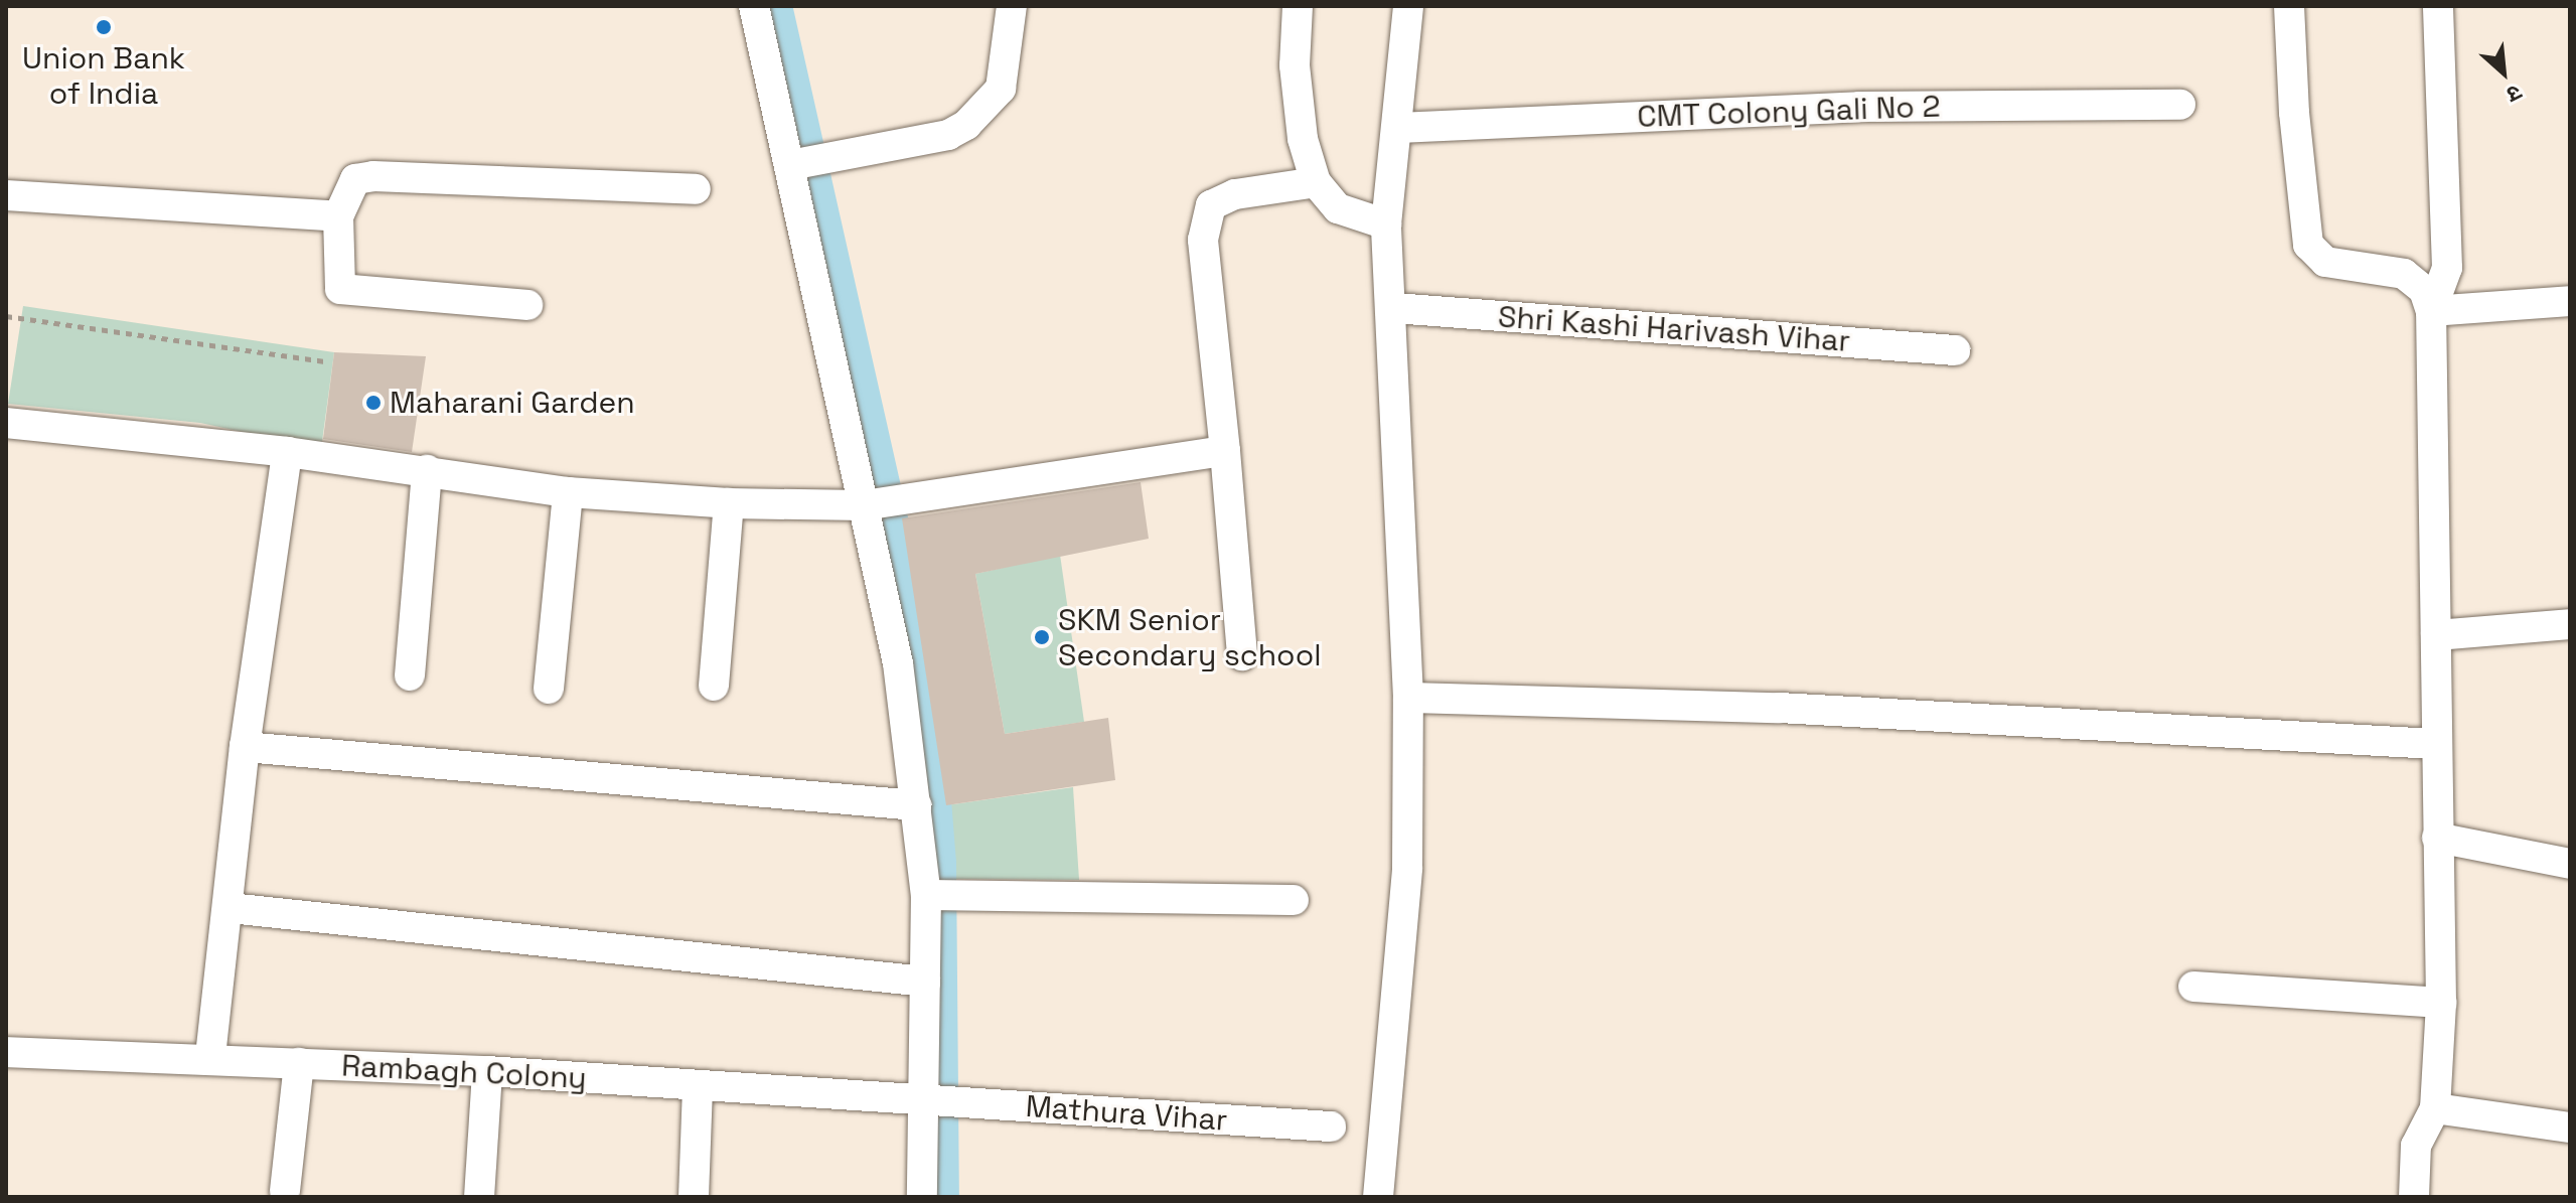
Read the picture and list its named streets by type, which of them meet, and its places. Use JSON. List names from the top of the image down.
{
  "streets": {
    "street": [
      "CMT Colony Gali No 2",
      "Shri Kashi Harivash Vihar",
      "Rambagh Colony",
      "Mathura Vihar"
    ]
  },
  "crossings": [
    ["Rambagh Colony", "Mathura Vihar"]
  ],
  "places": ["Union Bank of India", "Maharani Garden", "SKM Senior Secondary school"],
  "north": "bottom right"
}
